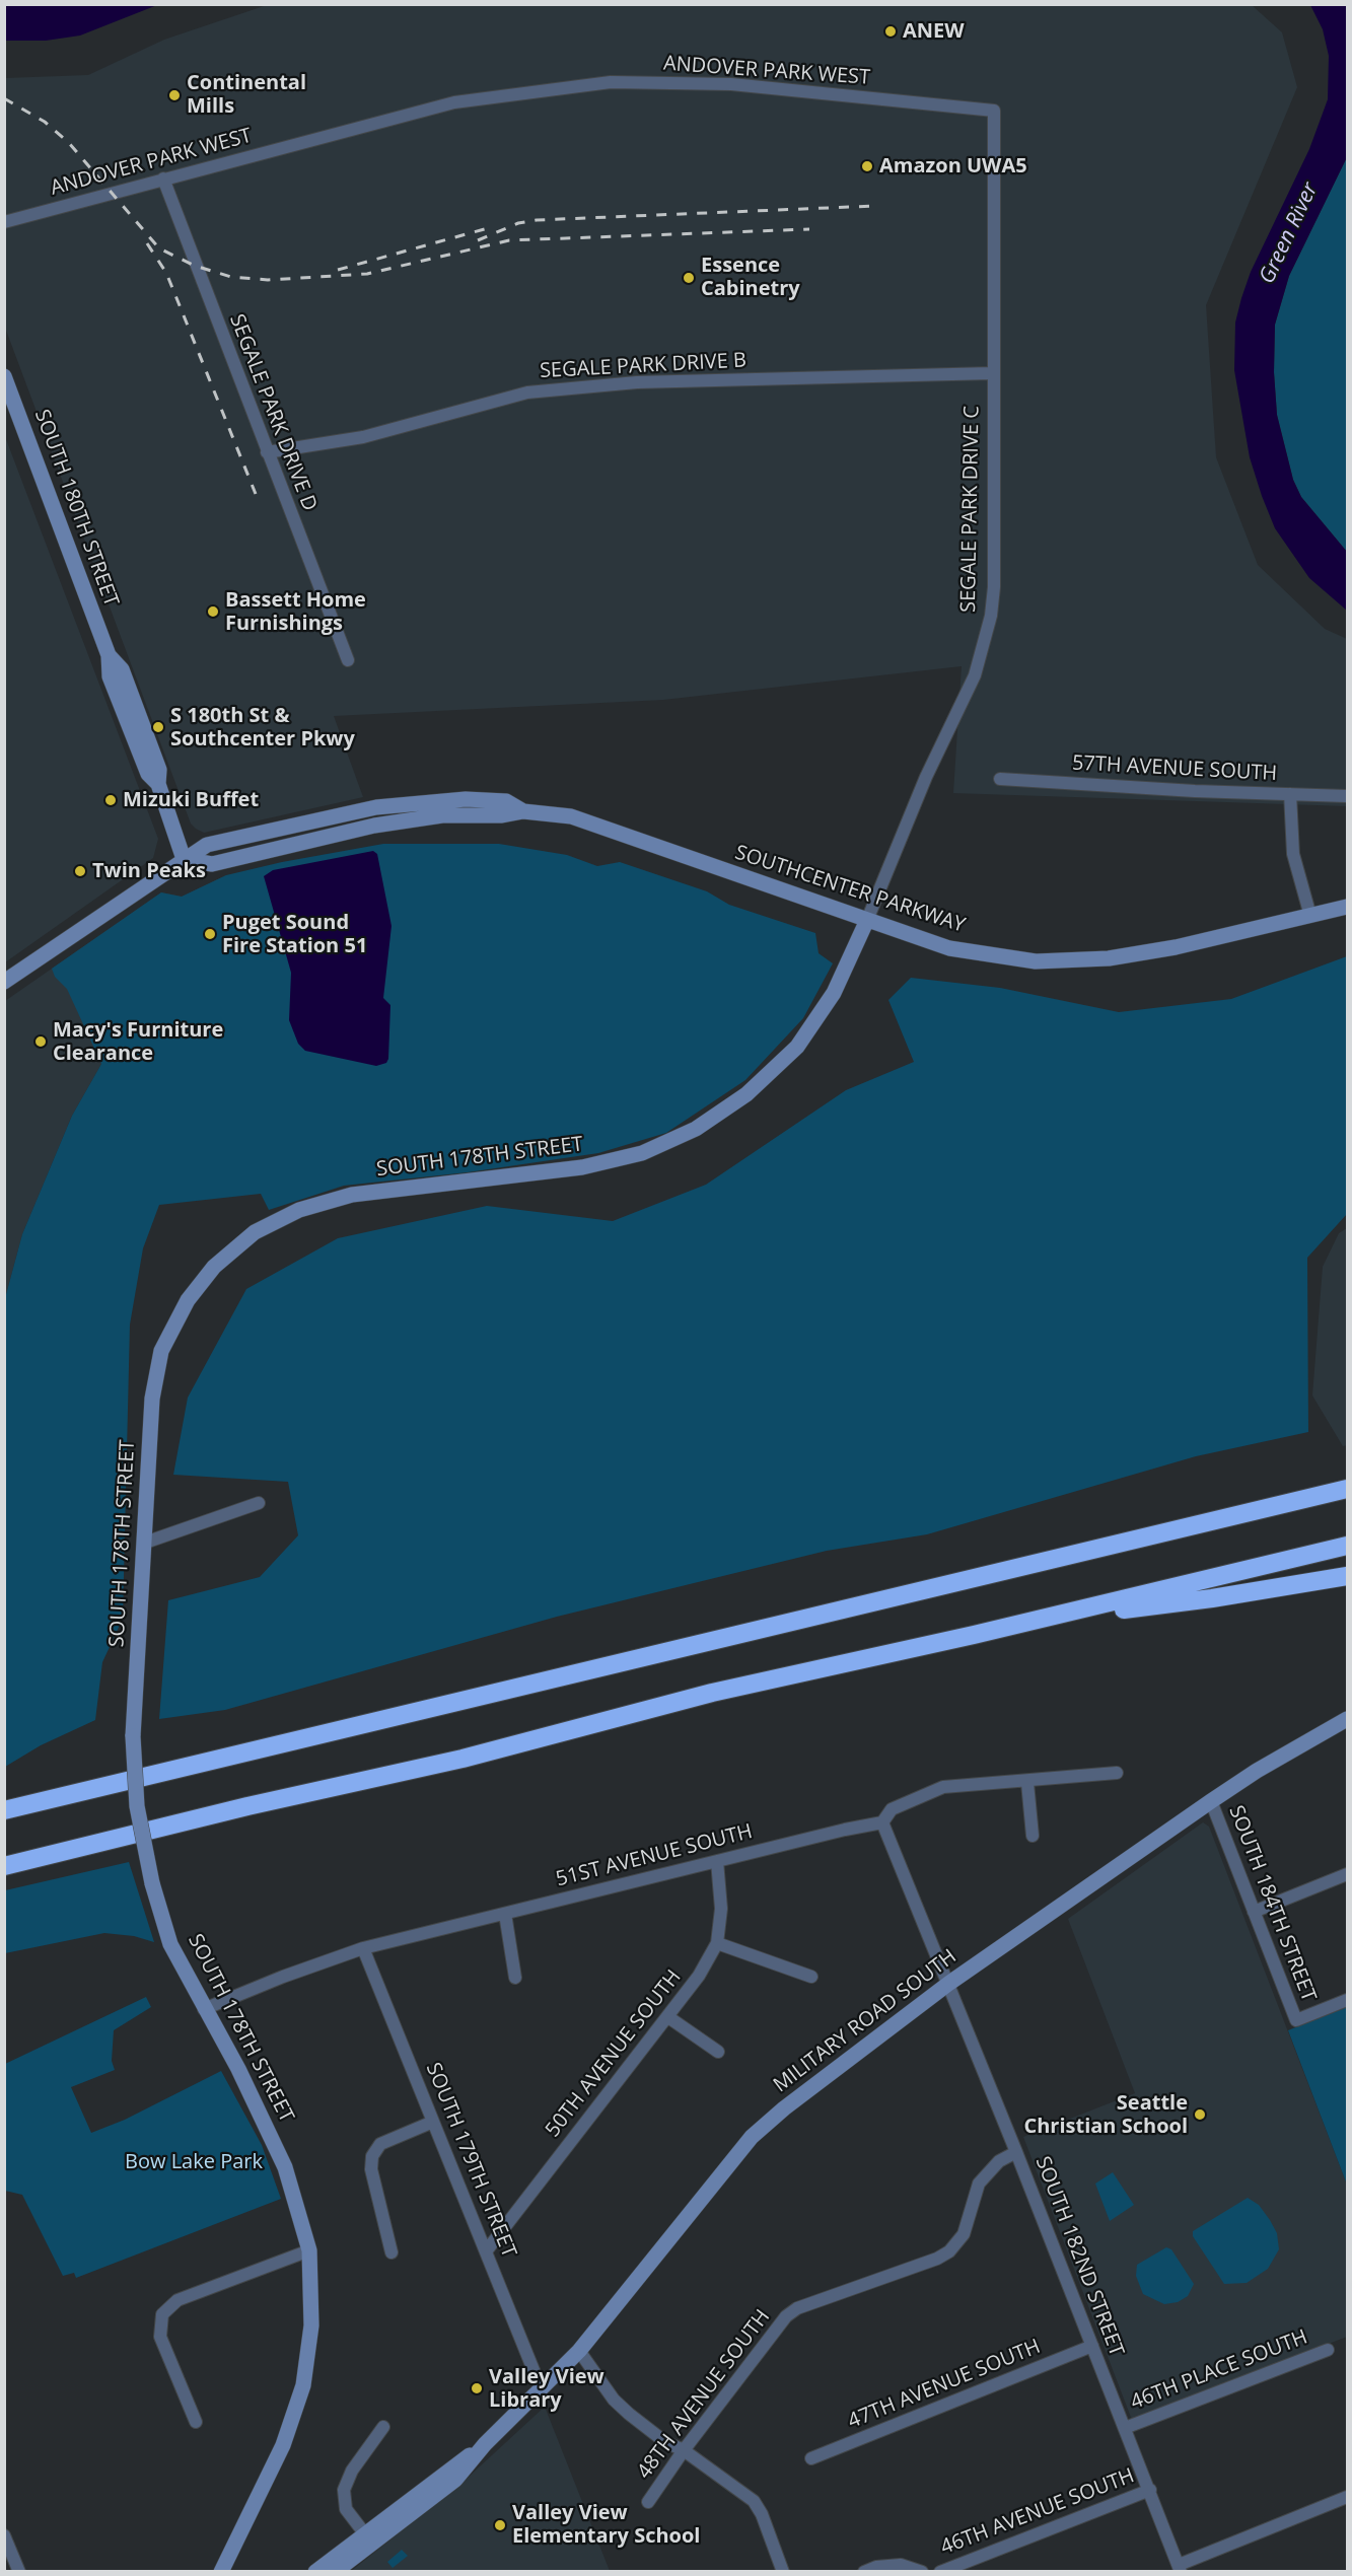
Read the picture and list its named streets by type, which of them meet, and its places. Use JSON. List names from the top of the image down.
{
  "streets": {
    "main road": [
      "SOUTH 180TH STREET",
      "SOUTHCENTER PARKWAY",
      "SOUTH 178TH STREET",
      "MILITARY ROAD SOUTH"
    ],
    "street": [
      "ANDOVER PARK WEST",
      "SEGALE PARK DRIVE B",
      "SEGALE PARK DRIVE D",
      "SEGALE PARK DRIVE C",
      "57TH AVENUE SOUTH",
      "51ST AVENUE SOUTH",
      "SOUTH 184TH STREET",
      "50TH AVENUE SOUTH",
      "SOUTH 179TH STREET",
      "SOUTH 182ND STREET",
      "46TH PLACE SOUTH",
      "47TH AVENUE SOUTH",
      "48TH AVENUE SOUTH",
      "46TH AVENUE SOUTH"
    ]
  },
  "crossings": [
    ["ANDOVER PARK WEST", "SEGALE PARK DRIVE D"],
    ["ANDOVER PARK WEST", "SEGALE PARK DRIVE C"],
    ["SEGALE PARK DRIVE B", "SEGALE PARK DRIVE D"],
    ["SEGALE PARK DRIVE B", "SEGALE PARK DRIVE C"],
    ["SOUTH 180TH STREET", "SOUTHCENTER PARKWAY"],
    ["SEGALE PARK DRIVE C", "SOUTHCENTER PARKWAY"],
    ["SEGALE PARK DRIVE C", "SOUTH 178TH STREET"],
    ["SOUTHCENTER PARKWAY", "SOUTH 178TH STREET"],
    ["SOUTH 178TH STREET", "51ST AVENUE SOUTH"],
    ["51ST AVENUE SOUTH", "50TH AVENUE SOUTH"],
    ["51ST AVENUE SOUTH", "SOUTH 179TH STREET"],
    ["51ST AVENUE SOUTH", "SOUTH 182ND STREET"],
    ["SOUTH 184TH STREET", "MILITARY ROAD SOUTH"],
    ["MILITARY ROAD SOUTH", "SOUTH 179TH STREET"],
    ["MILITARY ROAD SOUTH", "SOUTH 182ND STREET"],
    ["50TH AVENUE SOUTH", "SOUTH 179TH STREET"],
    ["SOUTH 182ND STREET", "46TH PLACE SOUTH"],
    ["SOUTH 182ND STREET", "47TH AVENUE SOUTH"],
    ["SOUTH 182ND STREET", "48TH AVENUE SOUTH"],
    ["SOUTH 182ND STREET", "46TH AVENUE SOUTH"]
  ],
  "water": ["Green River"],
  "parks": ["Bow Lake Park"],
  "places": [
    "ANEW",
    "Continental Mills",
    "Amazon UWA5",
    "Essence Cabinetry",
    "Bassett Home Furnishings",
    "S 180th St & Southcenter Pkwy",
    "Mizuki Buffet",
    "Twin Peaks",
    "Puget Sound Fire Station 51",
    "Macy's Furniture Clearance",
    "Seattle Christian School",
    "Valley View Library",
    "Valley View Elementary School"
  ]
}
